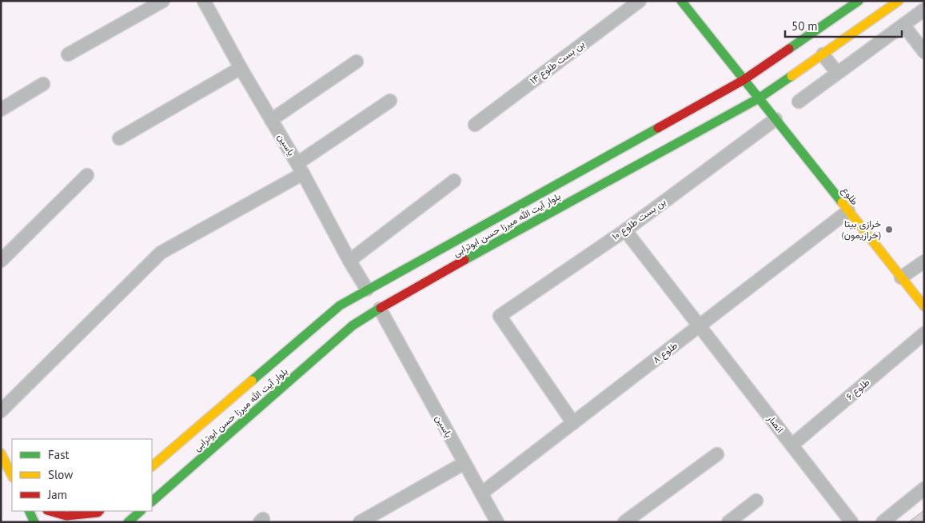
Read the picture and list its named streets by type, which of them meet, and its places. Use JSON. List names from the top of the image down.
{
  "streets": {
    "main road": ["طلوع", "بلوار آیت الله میرزا حسن ابوترابی"],
    "street": [
      "بن بست طلوع ۱۴",
      "یاسین",
      "بن بست طلوع ۱۰",
      "طلوع ۸",
      "طلوع ۶",
      "انصار"
    ]
  },
  "crossings": [
    ["یاسین", "بلوار آیت الله میرزا حسن ابوترابی"],
    ["یاسین", "طلوع ۸"],
    ["طلوع", "بن بست طلوع ۱۰"],
    ["طلوع", "بلوار آیت الله میرزا حسن ابوترابی"],
    ["طلوع", "طلوع ۸"],
    ["بن بست طلوع ۱۰", "طلوع ۸"],
    ["بن بست طلوع ۱۰", "انصار"],
    ["طلوع ۸", "انصار"],
    ["طلوع ۶", "انصار"]
  ],
  "places": ["خرازی بیتا (خرازیمون)"],
  "legend": ["Fast", "Slow", "Jam"],
  "scale_bar": "50 m"
}
